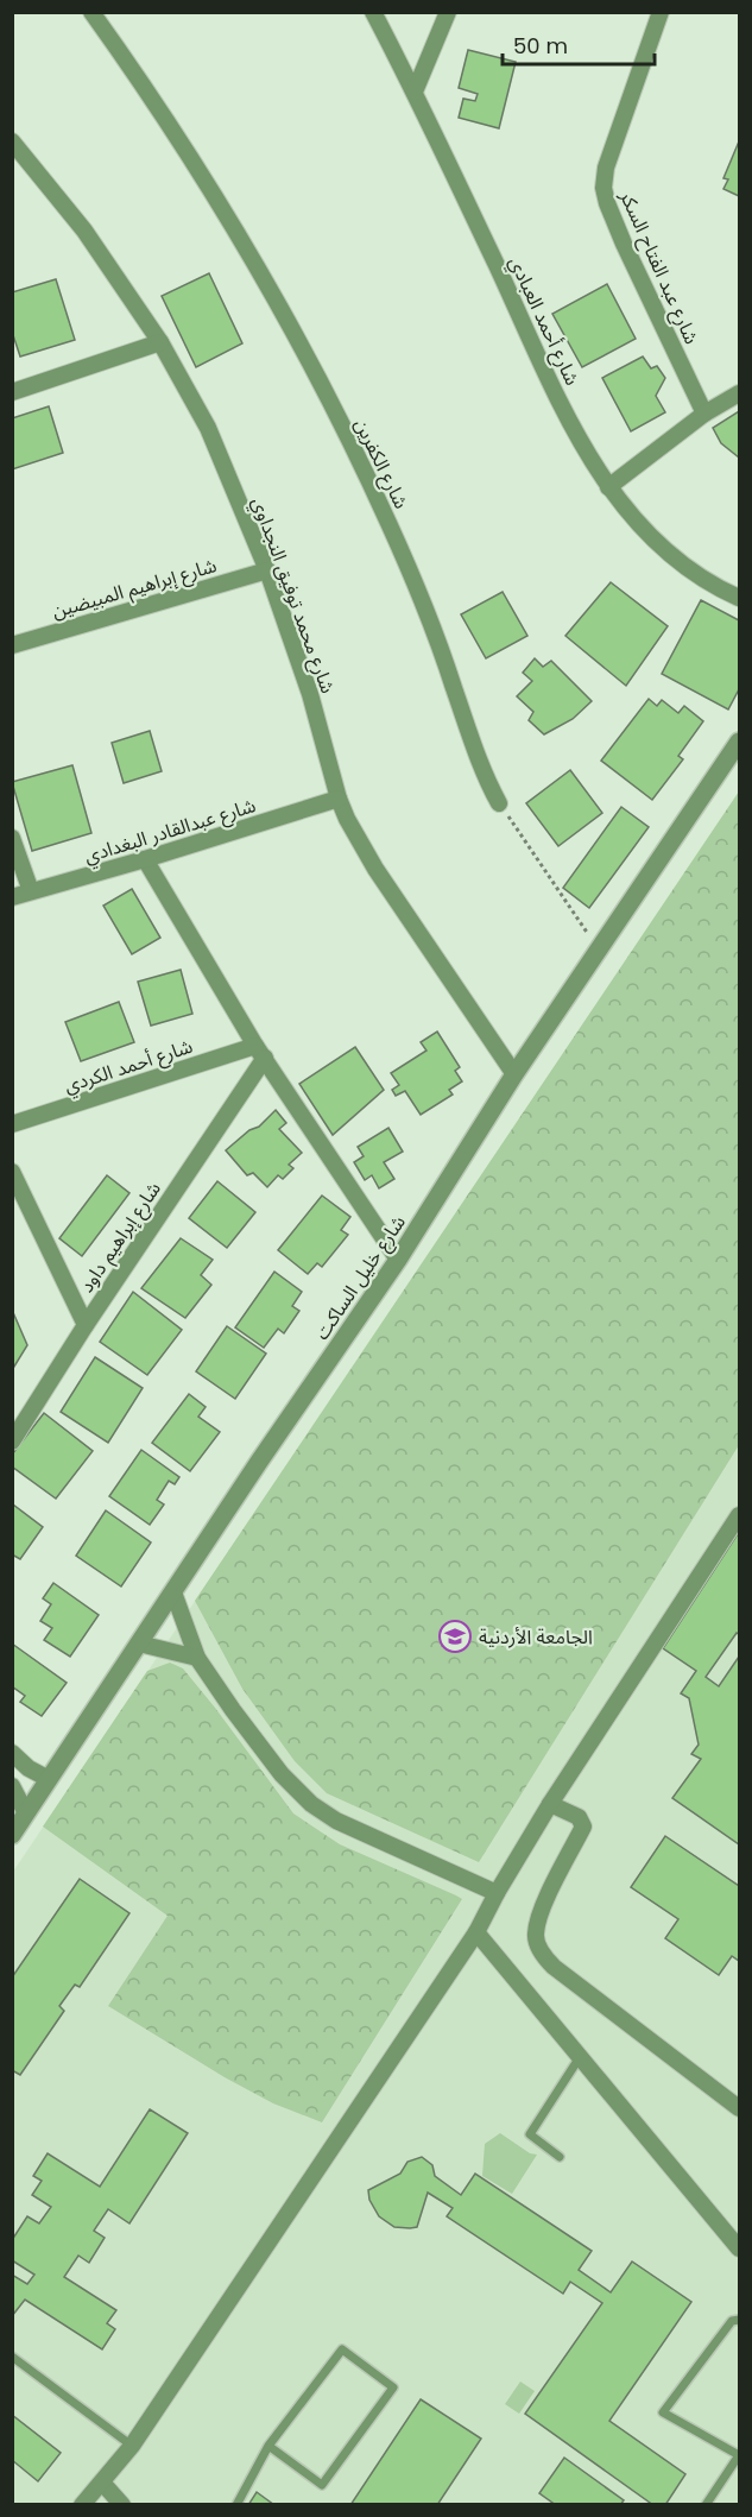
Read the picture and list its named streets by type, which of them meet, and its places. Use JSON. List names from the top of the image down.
{
  "streets": {
    "street": [
      "شارع عبد الفتاح السكر",
      "شارع أحمد العبادي",
      "شارع الكفرين",
      "شارع إبراهيم المبيضين",
      "شارع محمد توفيق النجداوي",
      "شارع عبدالقادر البغدادي",
      "شارع أحمد الكردي",
      "شارع إبراهيم داود",
      "شارع خليل الساكت"
    ]
  },
  "crossings": [
    ["شارع إبراهيم المبيضين", "شارع محمد توفيق النجداوي"],
    ["شارع محمد توفيق النجداوي", "شارع عبدالقادر البغدادي"],
    ["شارع محمد توفيق النجداوي", "شارع خليل الساكت"],
    ["شارع أحمد الكردي", "شارع إبراهيم داود"]
  ],
  "places": {
    "school or university": ["الجامعة الأردنية"]
  },
  "scale_bar": "50 m"
}
